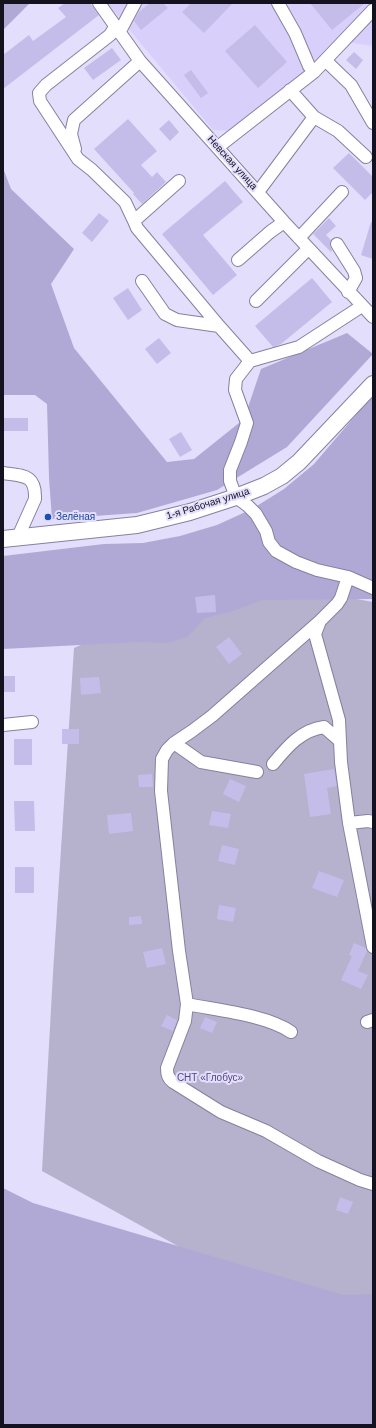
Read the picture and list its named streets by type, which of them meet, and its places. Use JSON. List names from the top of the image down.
{
  "streets": {
    "main road": ["1-я Рабочая улица"],
    "lane": ["Невская улица"]
  },
  "parks": ["СНТ «Глобус»"],
  "places": ["Зелёная"]
}
